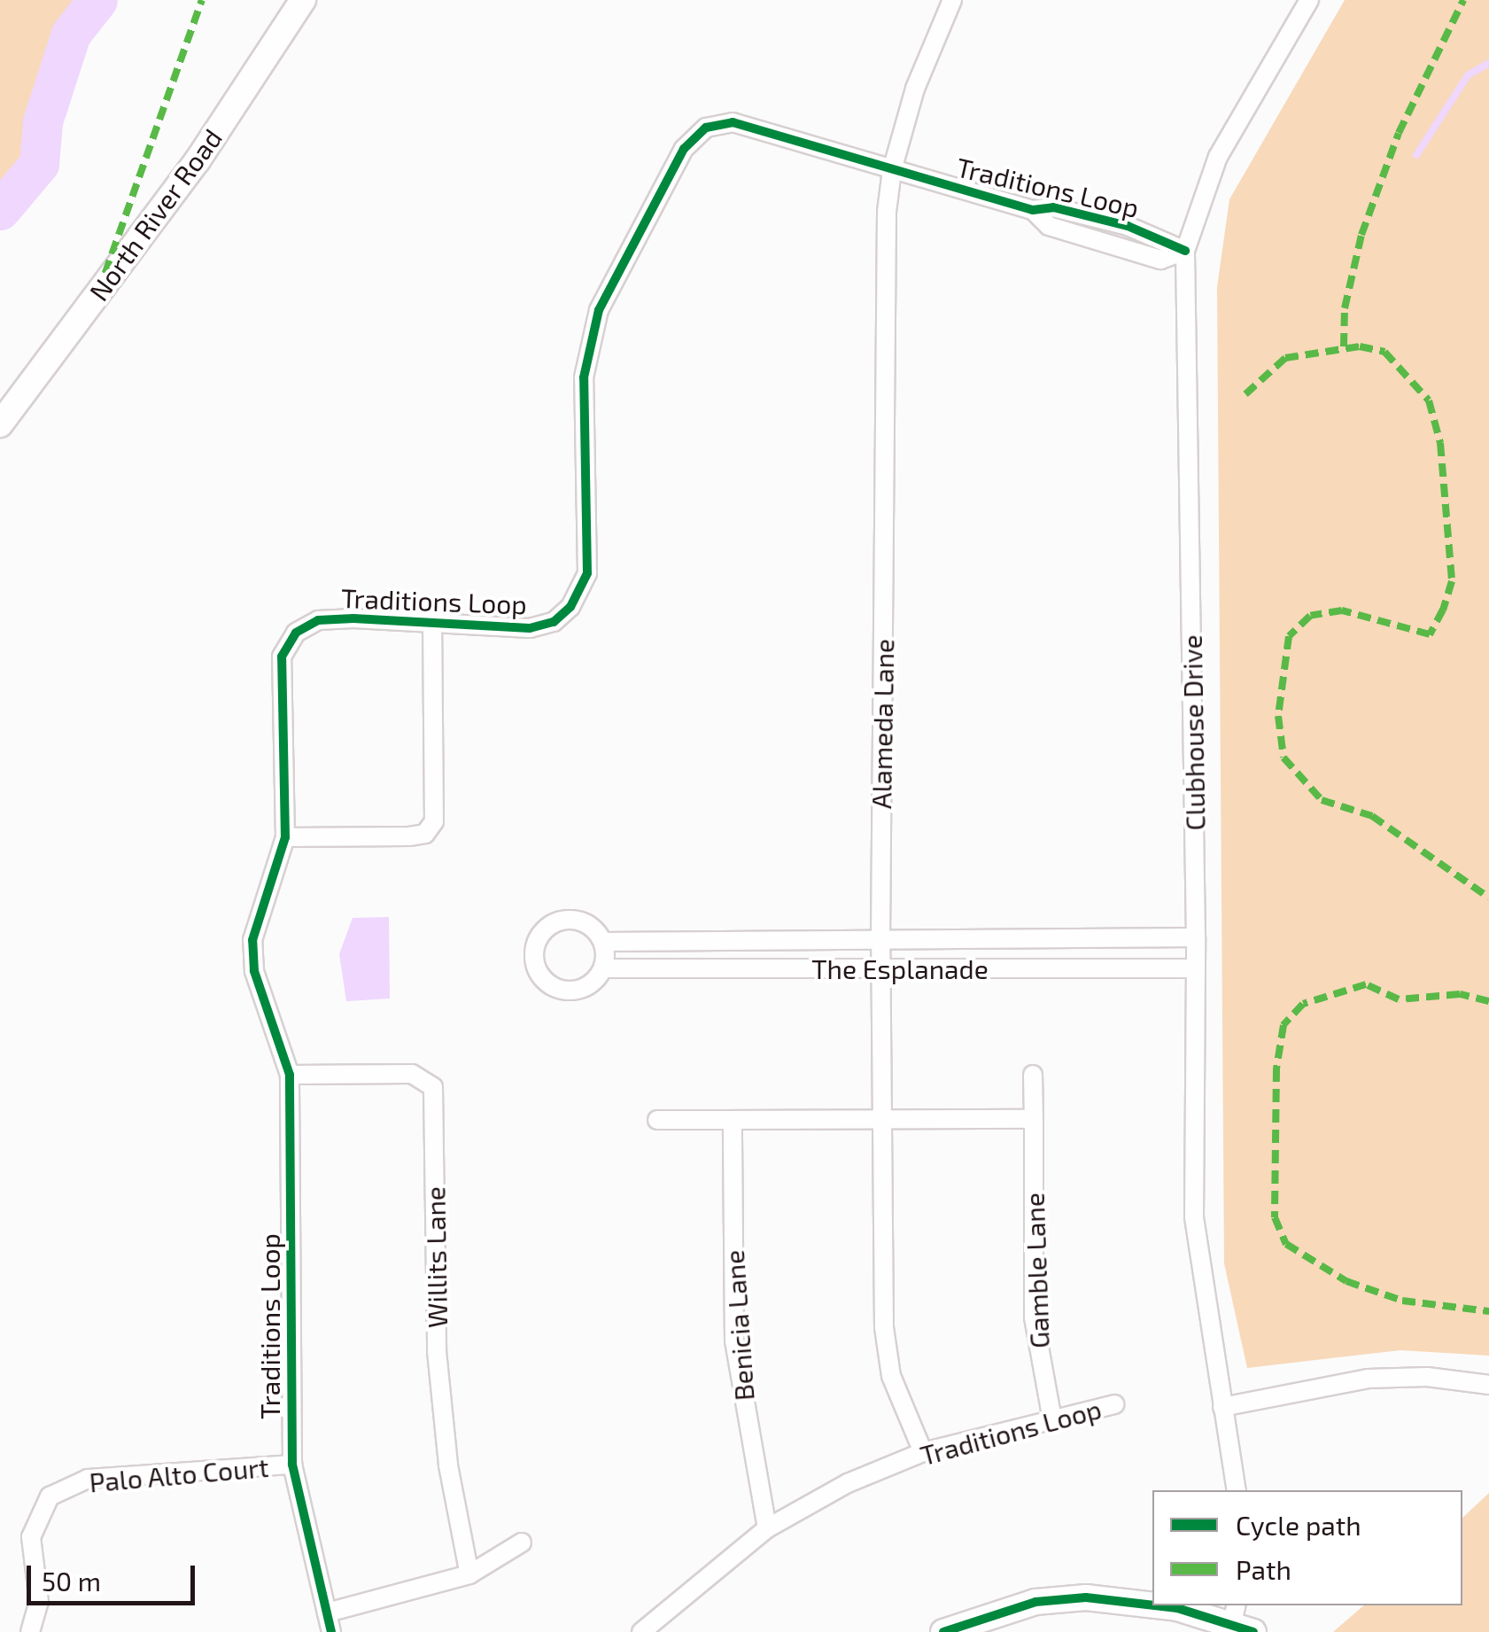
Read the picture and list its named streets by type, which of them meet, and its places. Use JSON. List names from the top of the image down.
{
  "streets": {
    "main road": ["North River Road"],
    "street": [
      "Traditions Loop",
      "Alameda Lane",
      "Clubhouse Drive",
      "The Esplanade",
      "Willits Lane",
      "Gamble Lane",
      "Benicia Lane",
      "Palo Alto Court"
    ]
  },
  "crossings": [
    ["Traditions Loop", "Alameda Lane"],
    ["Traditions Loop", "Clubhouse Drive"],
    ["Traditions Loop", "Willits Lane"],
    ["Traditions Loop", "Gamble Lane"],
    ["Traditions Loop", "Benicia Lane"],
    ["Traditions Loop", "Palo Alto Court"],
    ["Alameda Lane", "The Esplanade"],
    ["Clubhouse Drive", "The Esplanade"]
  ],
  "legend": ["Cycle path", "Path"],
  "scale_bar": "50 m"
}
